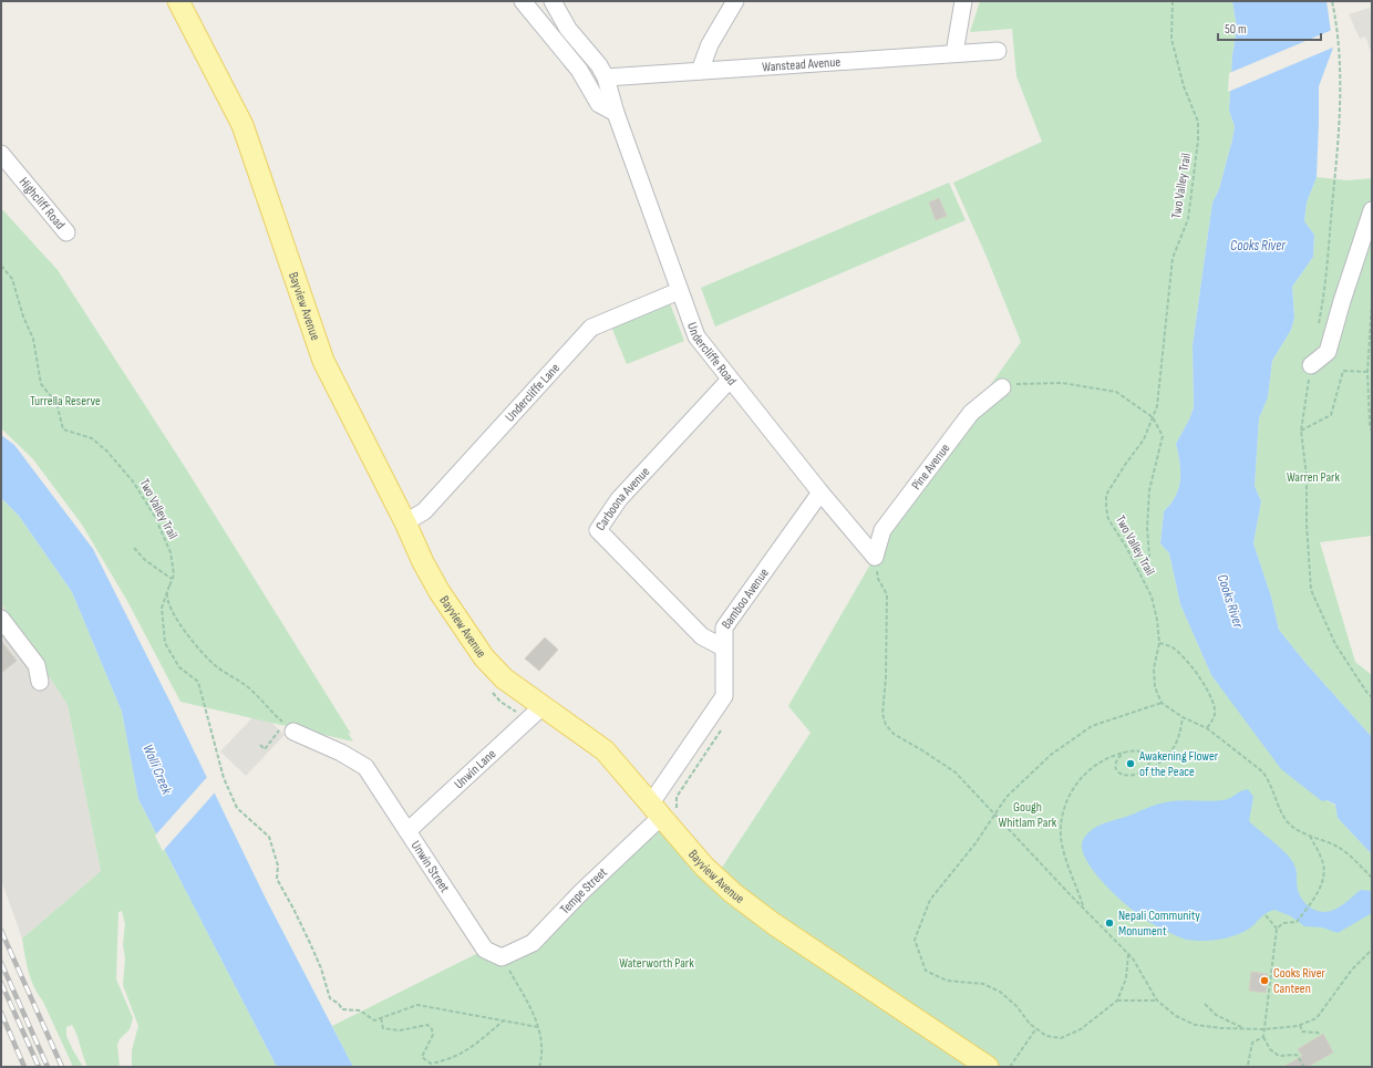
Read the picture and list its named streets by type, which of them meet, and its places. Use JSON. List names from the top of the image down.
{
  "streets": {
    "main road": ["Bayview Avenue"],
    "street": [
      "Wanstead Avenue",
      "Highcliff Road",
      "Undercliffe Road",
      "Undercliffe Lane",
      "Pine Avenue",
      "Carboona Avenue",
      "Bamboo Avenue",
      "Unwin Lane",
      "Unwin Street",
      "Tempe Street"
    ],
    "path": ["Two Valley Trail"]
  },
  "crossings": [
    ["Wanstead Avenue", "Undercliffe Road"],
    ["Two Valley Trail", "Unwin Street"],
    ["Bayview Avenue", "Undercliffe Lane"],
    ["Bayview Avenue", "Bamboo Avenue"],
    ["Bayview Avenue", "Unwin Lane"],
    ["Bayview Avenue", "Tempe Street"],
    ["Undercliffe Road", "Undercliffe Lane"],
    ["Undercliffe Road", "Pine Avenue"],
    ["Undercliffe Road", "Carboona Avenue"],
    ["Undercliffe Road", "Bamboo Avenue"],
    ["Carboona Avenue", "Bamboo Avenue"],
    ["Bamboo Avenue", "Tempe Street"],
    ["Unwin Lane", "Unwin Street"],
    ["Unwin Street", "Tempe Street"]
  ],
  "water": ["Cooks River", "Wolli Creek"],
  "parks": [
    "Turrella Reserve",
    "Warren Park",
    "Gough Whitlam Park",
    "Waterworth Park"
  ],
  "places": ["Awakening Flower of the Peace", "Nepali Community Monument", "Cooks River Canteen"],
  "scale_bar": "50 m"
}
